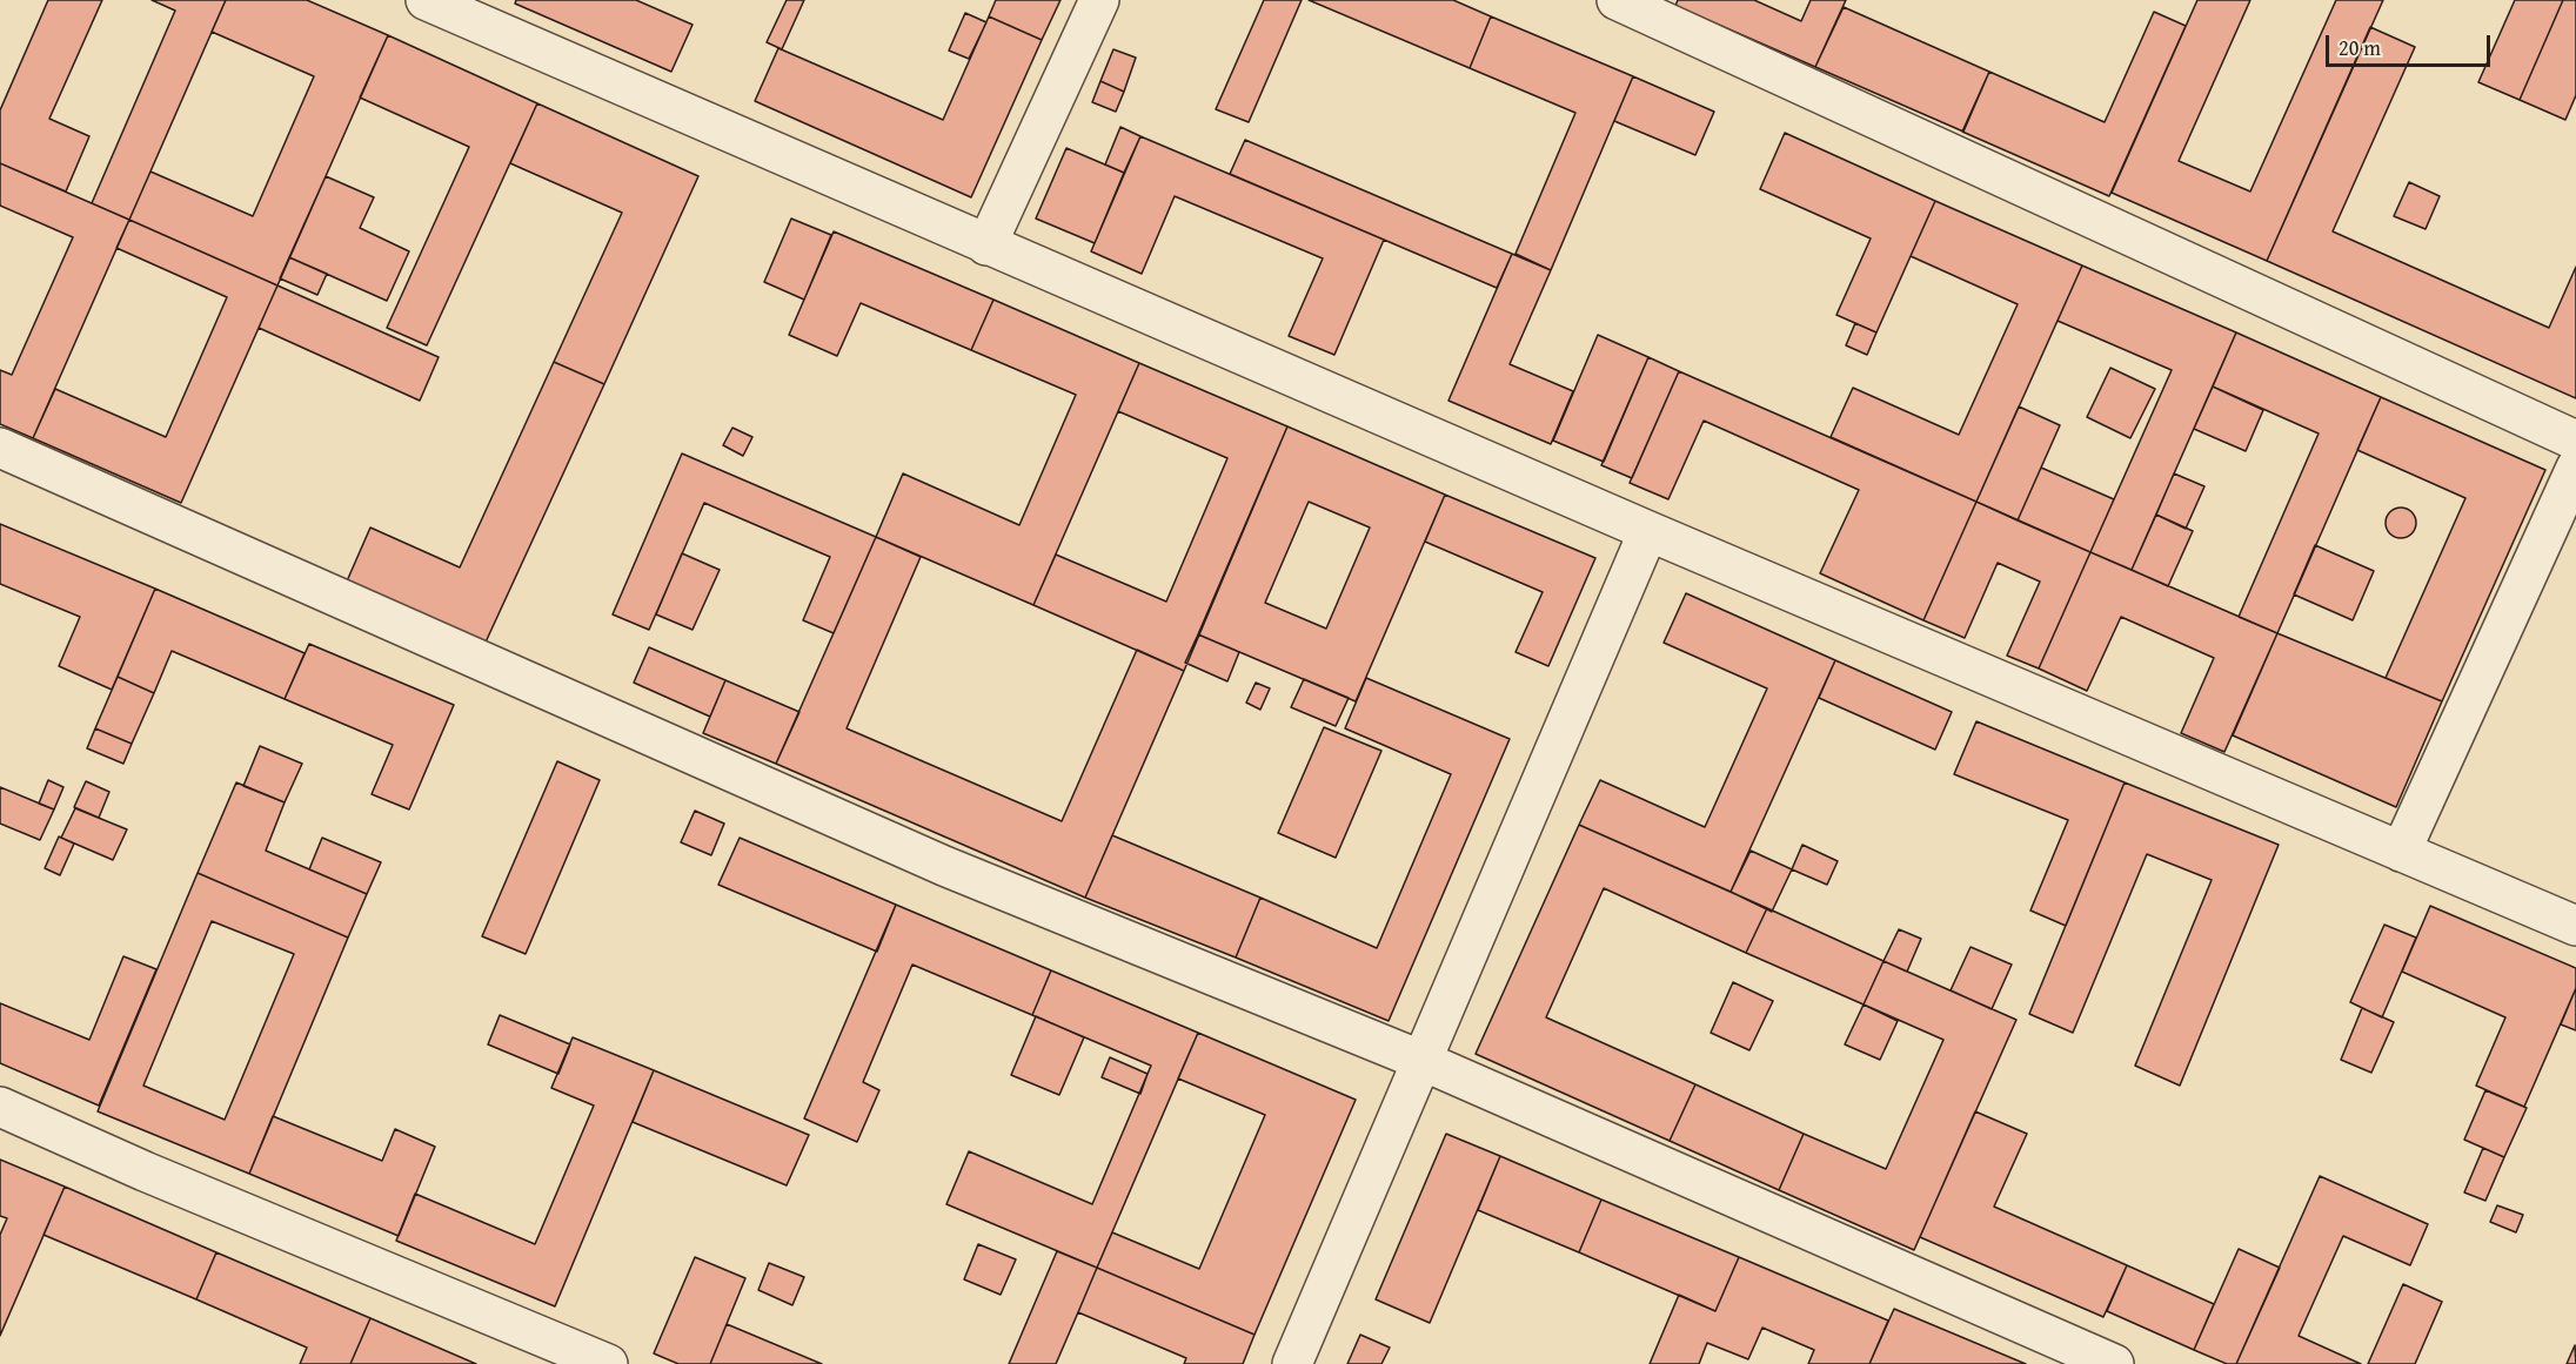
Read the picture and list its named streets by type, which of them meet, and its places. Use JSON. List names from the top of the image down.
{
  "scale_bar": "20 m"
}
